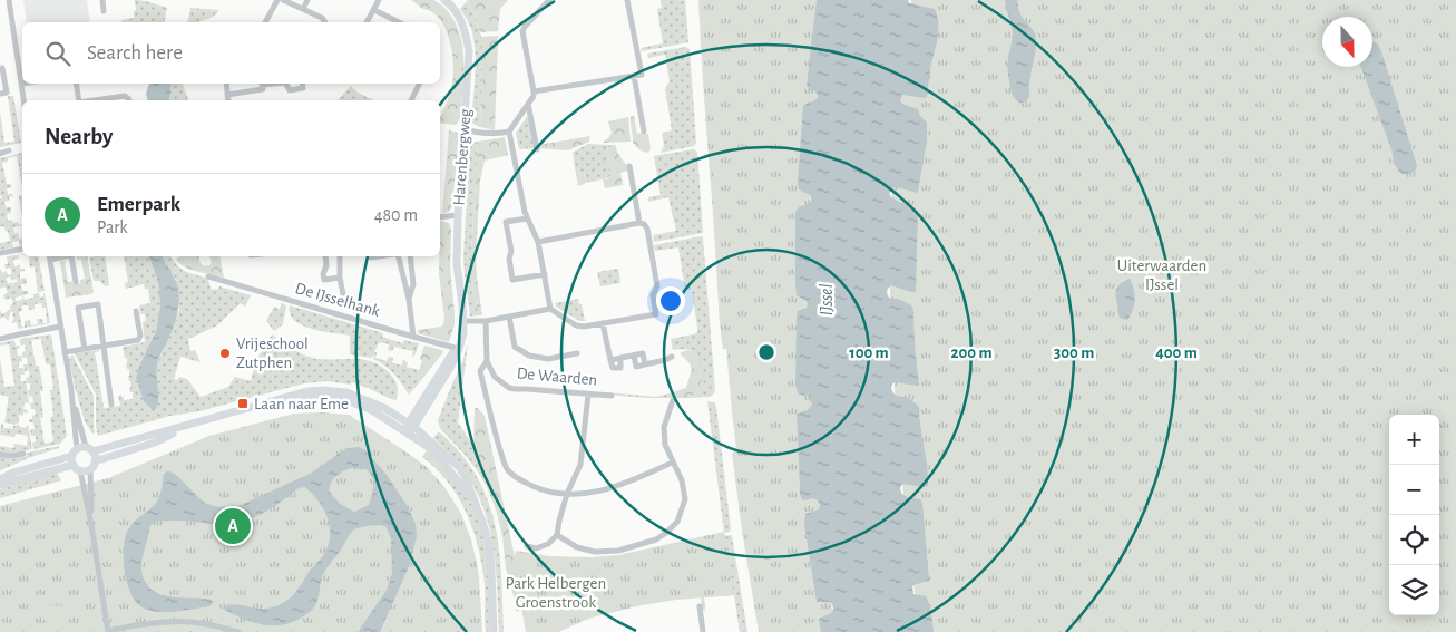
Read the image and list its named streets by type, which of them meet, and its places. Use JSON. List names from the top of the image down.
{
  "streets": {
    "street": ["Harenbergweg", "De IJsselhank", "De Waarden"]
  },
  "crossings": [
    ["Harenbergweg", "De IJsselhank"]
  ],
  "water": ["IJssel"],
  "parks": ["Uiterwaarden IJssel", "Park Helbergen Groenstrook"],
  "places": {
    "other": ["Vrijeschool Zutphen"],
    "transit": ["Laan naar Eme"]
  },
  "north": "bottom",
  "page": {
    "search": "Search here",
    "heading": "Nearby",
    "list": [
      {
        "mark": "A",
        "name": "Emerpark",
        "note": "Park",
        "value": "480 m"
      }
    ],
    "map_buttons": ["+", "−"],
    "pins": "A"
  },
  "rings": [
    "100 m",
    "200 m",
    "300 m",
    "400 m"
  ]
}
